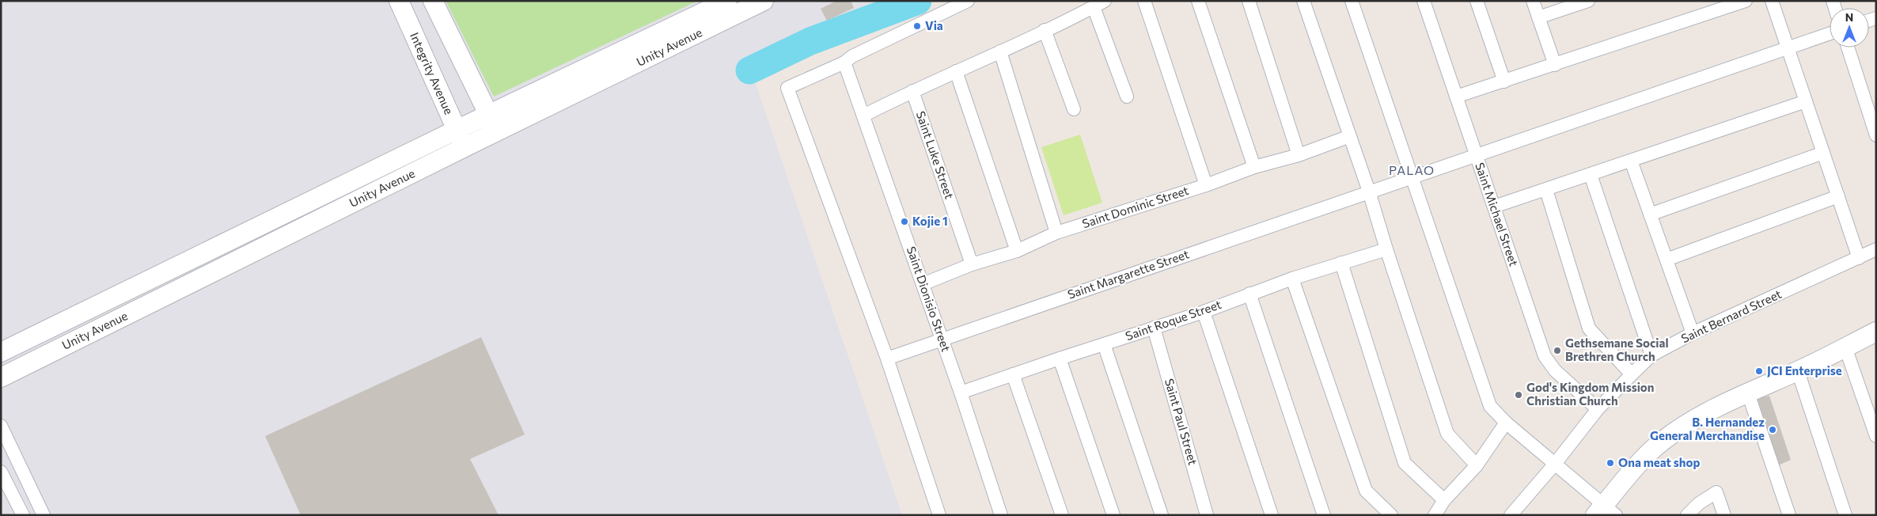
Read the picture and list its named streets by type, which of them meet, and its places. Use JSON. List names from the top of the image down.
{
  "streets": {
    "street": [
      "Unity Avenue",
      "Integrity Avenue",
      "Saint Luke Street",
      "Saint Dominic Street",
      "Saint Michael Street",
      "Saint Margarette Street",
      "Saint Dionisio Street",
      "Saint Bernard Street",
      "Saint Roque Street",
      "Saint Paul Street"
    ]
  },
  "crossings": [
    ["Unity Avenue", "Integrity Avenue"],
    ["Saint Luke Street", "Saint Dominic Street"],
    ["Saint Dominic Street", "Saint Dionisio Street"],
    ["Saint Michael Street", "Saint Margarette Street"],
    ["Saint Michael Street", "Saint Bernard Street"],
    ["Saint Margarette Street", "Saint Dionisio Street"],
    ["Saint Dionisio Street", "Saint Roque Street"],
    ["Saint Roque Street", "Saint Paul Street"]
  ],
  "districts": ["PALAO"],
  "places": [
    "Via",
    "Kojie 1",
    "Gethsemane Social Brethren Church",
    "JCI Enterprise",
    "God's Kingdom Mission Christian Church",
    "B. Hernandez General Merchandise",
    "Ona meat shop"
  ],
  "north": "top"
}
